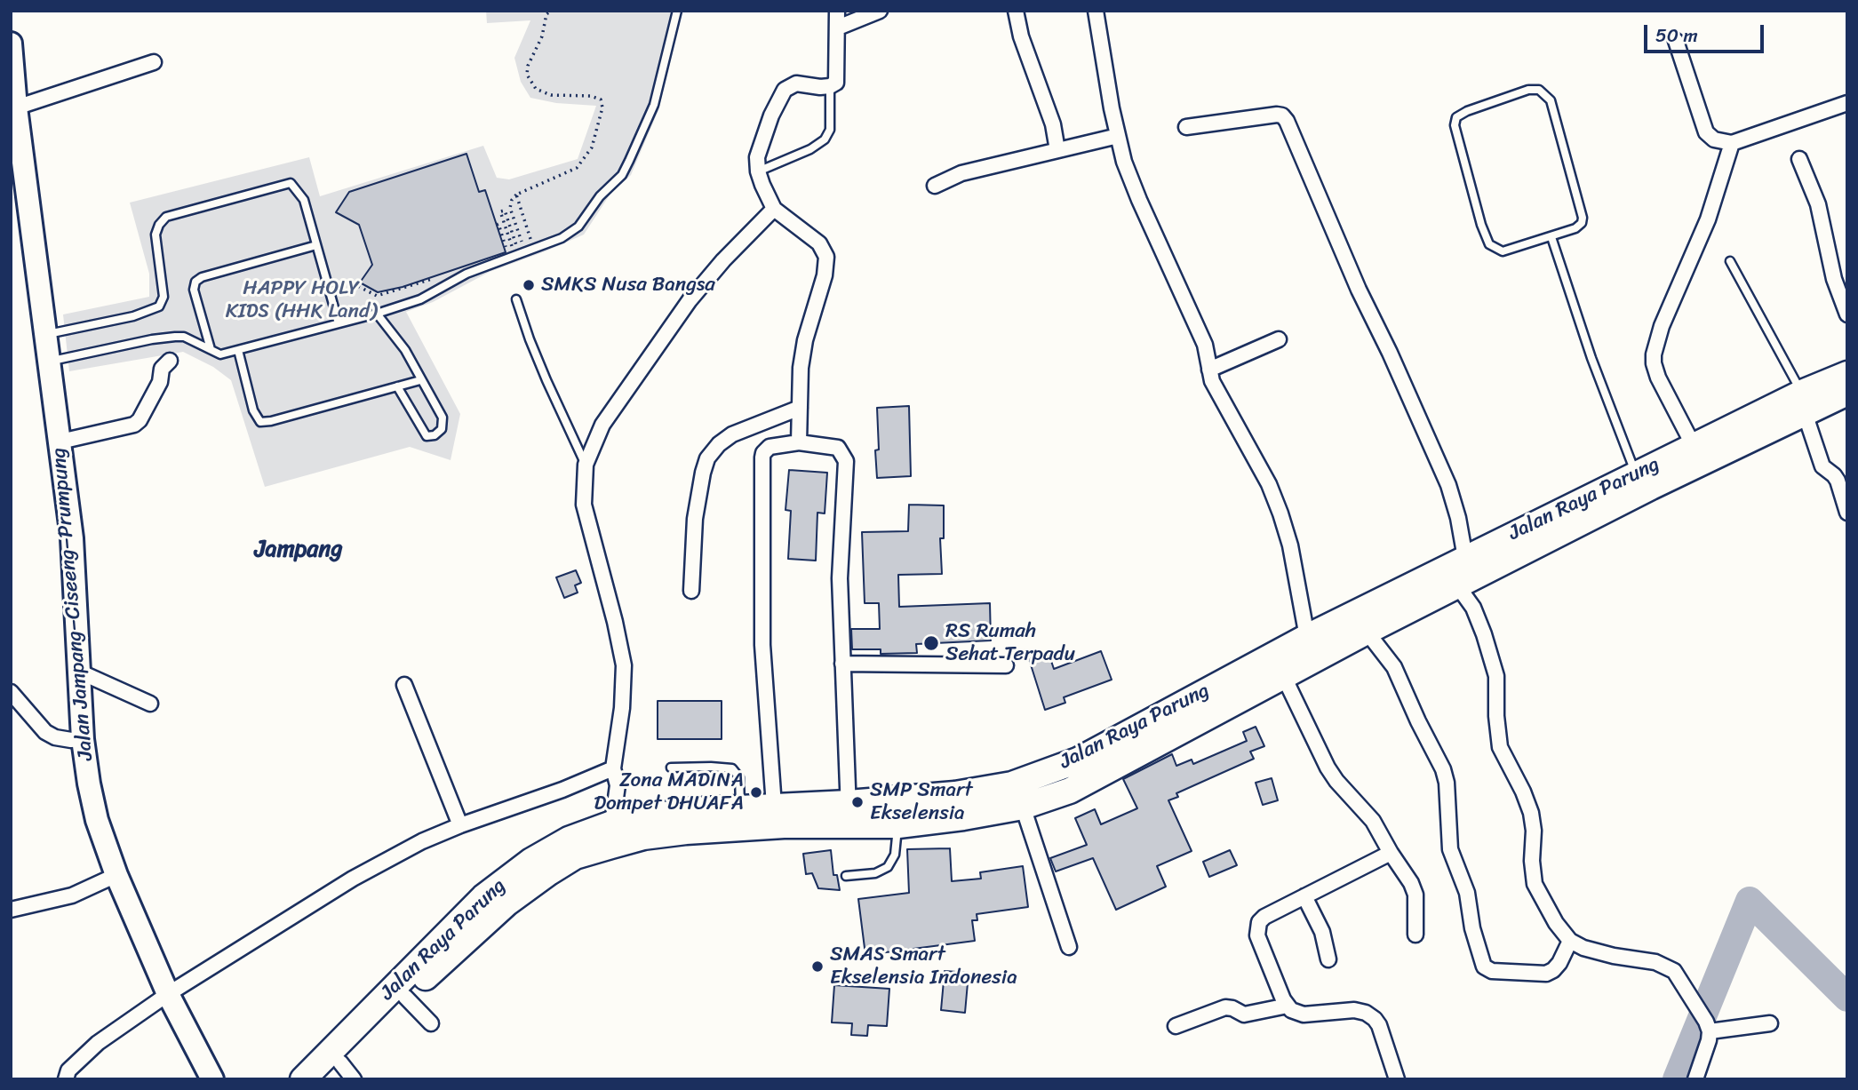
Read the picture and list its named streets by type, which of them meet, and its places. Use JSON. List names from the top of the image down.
{
  "streets": {
    "highway": ["Jalan Raya Parung"],
    "main road": ["Jalan Jampang–Ciseeng–Prumpung"]
  },
  "districts": ["Jampang"],
  "parks": ["HAPPY HOLY KIDS (HHK Land)"],
  "places": [
    "SMKS Nusa Bangsa",
    "RS Rumah Sehat Terpadu",
    "Zona MADINA Dompet DHUAFA",
    "SMP Smart Ekselensia",
    "SMAS Smart Ekselensia Indonesia"
  ],
  "scale_bar": "50 m"
}
